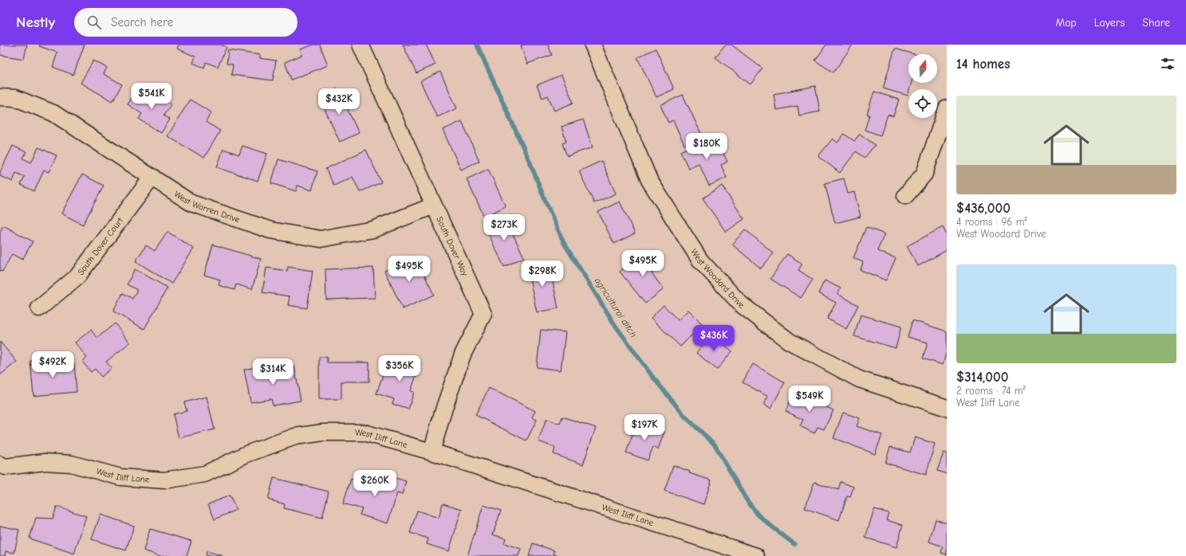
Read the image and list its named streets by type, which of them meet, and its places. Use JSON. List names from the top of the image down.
{
  "streets": {
    "street": [
      "West Warren Drive",
      "South Dover Court",
      "South Dover Way",
      "West Woodard Drive",
      "West Iliff Lane"
    ]
  },
  "crossings": [
    ["West Warren Drive", "South Dover Court"],
    ["West Warren Drive", "South Dover Way"],
    ["South Dover Way", "West Iliff Lane"]
  ],
  "water": ["agricultural ditch"],
  "north": "top",
  "page": {
    "header": "Nestly",
    "search": "Search here",
    "nav": ["Map", "Layers", "Share"],
    "heading": "14 homes",
    "price": [
      "$541K",
      "$432K",
      "$180K",
      "$273K",
      "$495K",
      "$495K",
      "$298K",
      "$436K",
      "$492K",
      "$356K",
      "$314K",
      "$549K",
      "$197K",
      "$260K"
    ],
    "list": [
      {
        "name": "$436,000",
        "note": "4 rooms · 96 m² · West Woodard Drive"
      },
      {
        "name": "$314,000",
        "note": "2 rooms · 74 m² · West Iliff Lane"
      }
    ]
  }
}
